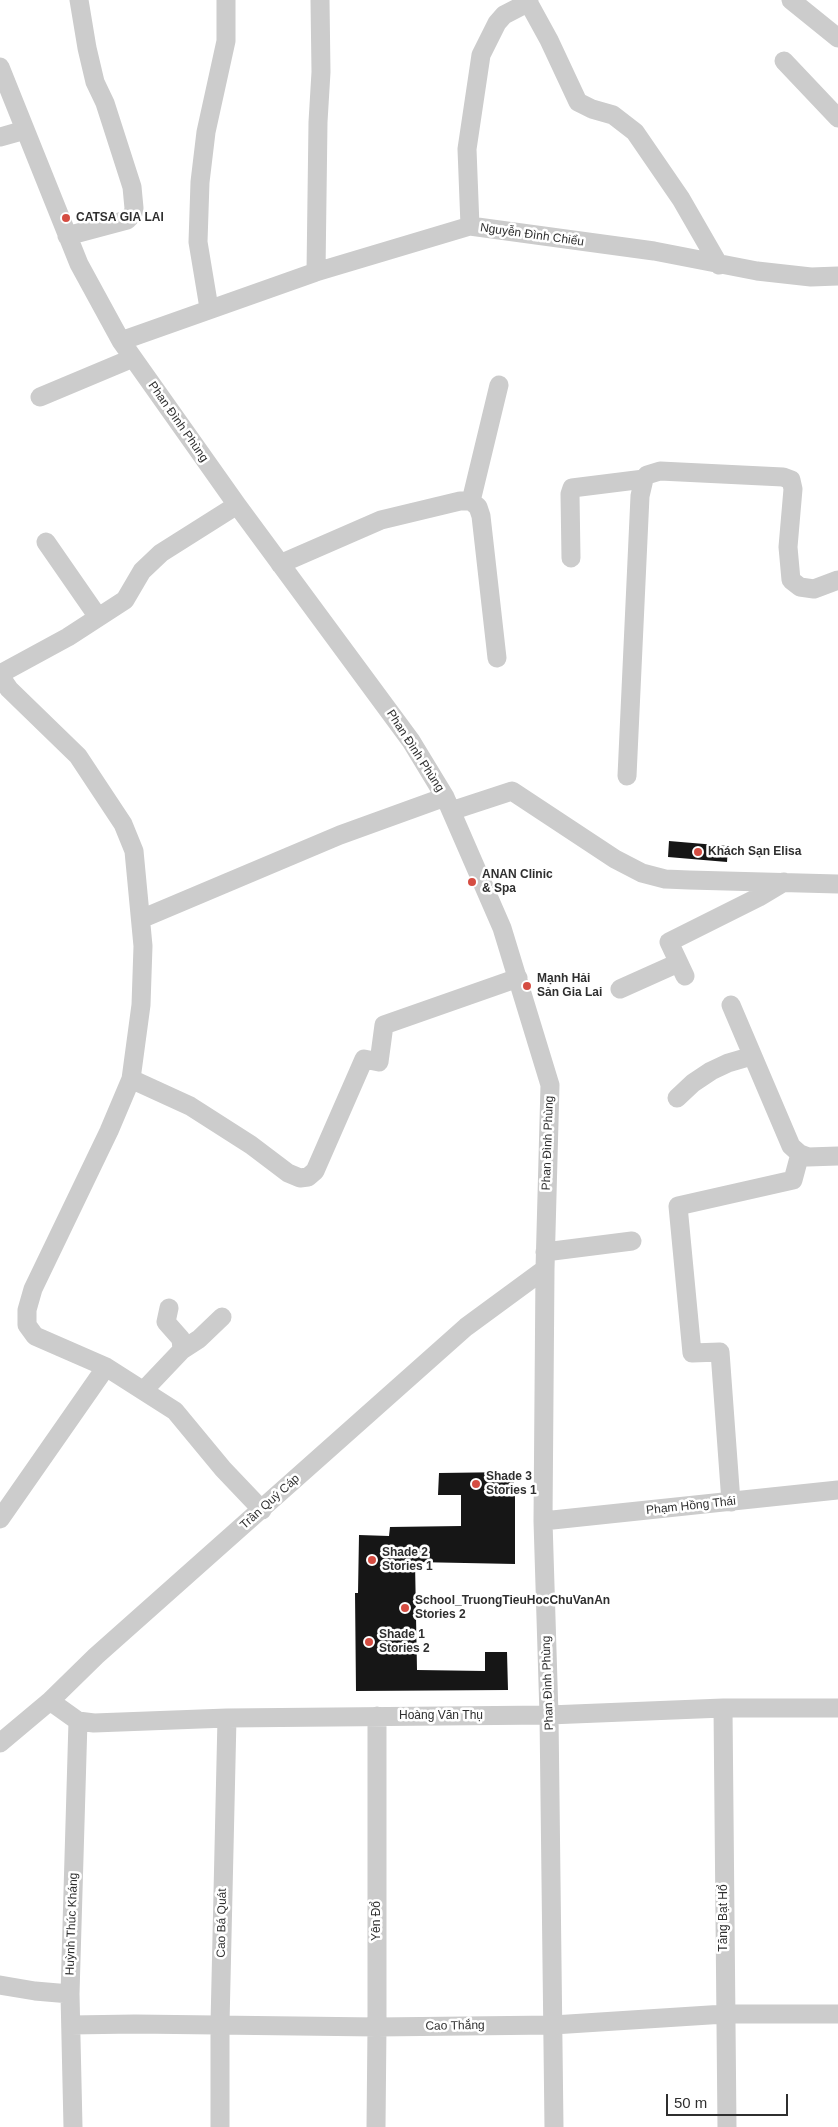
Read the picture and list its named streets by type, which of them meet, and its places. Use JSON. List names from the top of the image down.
{
  "streets": {
    "street": [
      "Nguyễn Đình Chiểu",
      "Phan Đình Phùng",
      "Trần Quý Cáp",
      "Phạm Hồng Thái",
      "Hoàng Văn Thụ",
      "Tăng Bạt Hổ",
      "Yên Đổ",
      "Cao Bá Quát",
      "Huỳnh Thúc Kháng",
      "Cao Thắng"
    ]
  },
  "crossings": [
    ["Nguyễn Đình Chiểu", "Phan Đình Phùng"],
    ["Phan Đình Phùng", "Trần Quý Cáp"],
    ["Phan Đình Phùng", "Phạm Hồng Thái"],
    ["Phan Đình Phùng", "Hoàng Văn Thụ"],
    ["Phan Đình Phùng", "Cao Thắng"],
    ["Hoàng Văn Thụ", "Tăng Bạt Hổ"],
    ["Hoàng Văn Thụ", "Yên Đổ"],
    ["Hoàng Văn Thụ", "Cao Bá Quát"],
    ["Hoàng Văn Thụ", "Huỳnh Thúc Kháng"],
    ["Tăng Bạt Hổ", "Cao Thắng"],
    ["Yên Đổ", "Cao Thắng"],
    ["Cao Bá Quát", "Cao Thắng"],
    ["Huỳnh Thúc Kháng", "Cao Thắng"]
  ],
  "places": [
    "CATSA GIA LAI",
    "Khách Sạn Elisa",
    "ANAN Clinic & Spa",
    "Mạnh Hải Sản Gia Lai",
    "Shade 3 Stories 1",
    "Shade 2 Stories 1",
    "School_TruongTieuHocChuVanAn Stories 2",
    "Shade 1 Stories 2"
  ],
  "scale_bar": "50 m"
}
